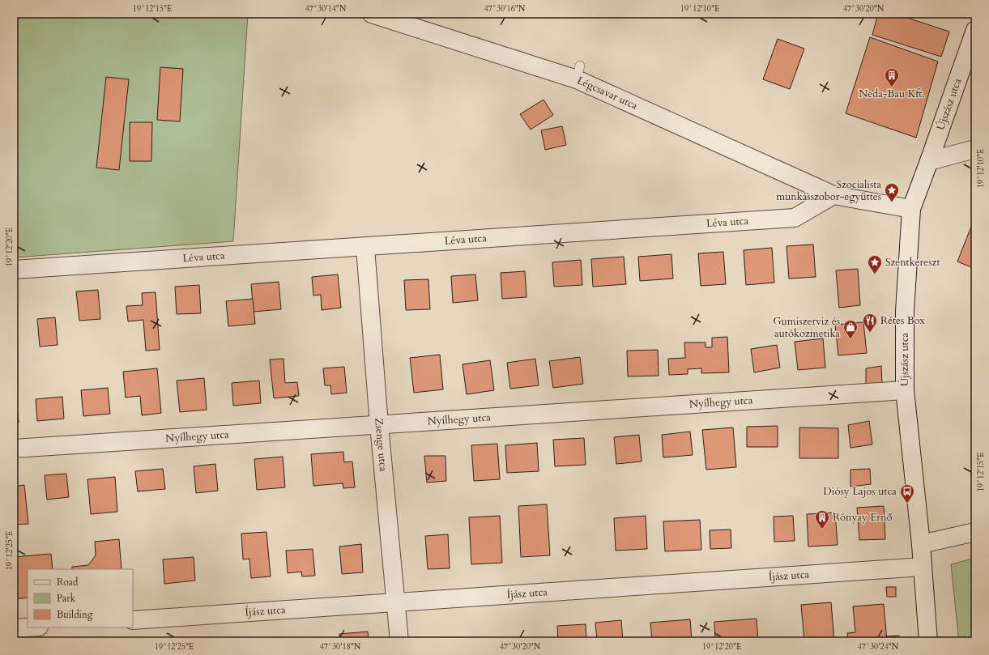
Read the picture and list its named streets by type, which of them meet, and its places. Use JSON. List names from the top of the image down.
{
  "streets": {
    "street": [
      "Légcsavar utca",
      "Újszász utca",
      "Léva utca",
      "Nyílhegy utca",
      "Zsenge utca",
      "Íjász utca"
    ]
  },
  "crossings": [
    ["Légcsavar utca", "Léva utca"],
    ["Újszász utca", "Nyílhegy utca"],
    ["Újszász utca", "Íjász utca"],
    ["Léva utca", "Zsenge utca"],
    ["Nyílhegy utca", "Zsenge utca"],
    ["Zsenge utca", "Íjász utca"]
  ],
  "places": {
    "building": ["Neda-Bau Kft.", "Rónyay Ernő"],
    "place": ["Szocialista munkásszobor-együttes", "Szentkereszt"],
    "restaurant": ["Rétes Box"],
    "shop": ["Gumiszerviz és autókozmetika"],
    "bus stop": ["Diósy Lajos utca"]
  },
  "legend": ["Road", "Park", "Building"],
  "coordinates": [
    "19°12'15\"E",
    "47°30'14\"N",
    "47°30'16\"N",
    "19°12'10\"E",
    "47°30'20\"N",
    "19°12'20\"E",
    "19°12'25\"E",
    "47°30'18\"N",
    "47°30'24\"N"
  ]
}
